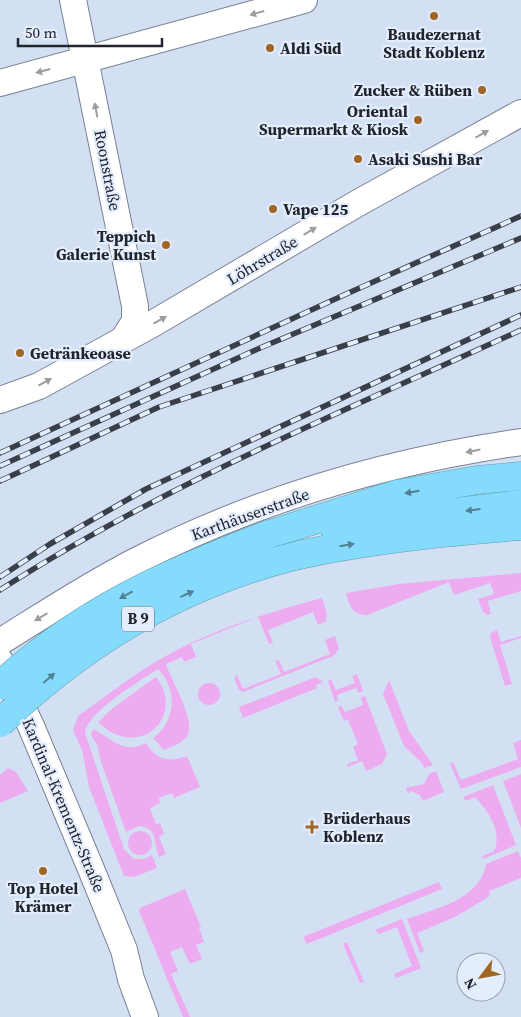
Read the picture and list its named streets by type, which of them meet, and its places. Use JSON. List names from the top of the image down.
{
  "streets": {
    "highway": ["B 9"],
    "street": [
      "Roonstraße",
      "Löhrstraße",
      "Karthäuserstraße",
      "Kardinal-Krementz-Straße"
    ]
  },
  "crossings": [
    ["Roonstraße", "Löhrstraße"]
  ],
  "one_way": ["Roonstraße", "Löhrstraße", "Karthäuserstraße"],
  "places": {
    "other": [
      "Baudezernat Stadt Koblenz",
      "Aldi Süd",
      "Zucker & Rüben",
      "Oriental Supermarkt & Kiosk",
      "Asaki Sushi Bar",
      "Vape 125",
      "Teppich Galerie Kunst",
      "Getränkeoase",
      "Top Hotel Krämer"
    ],
    "health": ["Brüderhaus Koblenz"]
  },
  "scale_bar": "50 m",
  "north": "bottom left"
}
